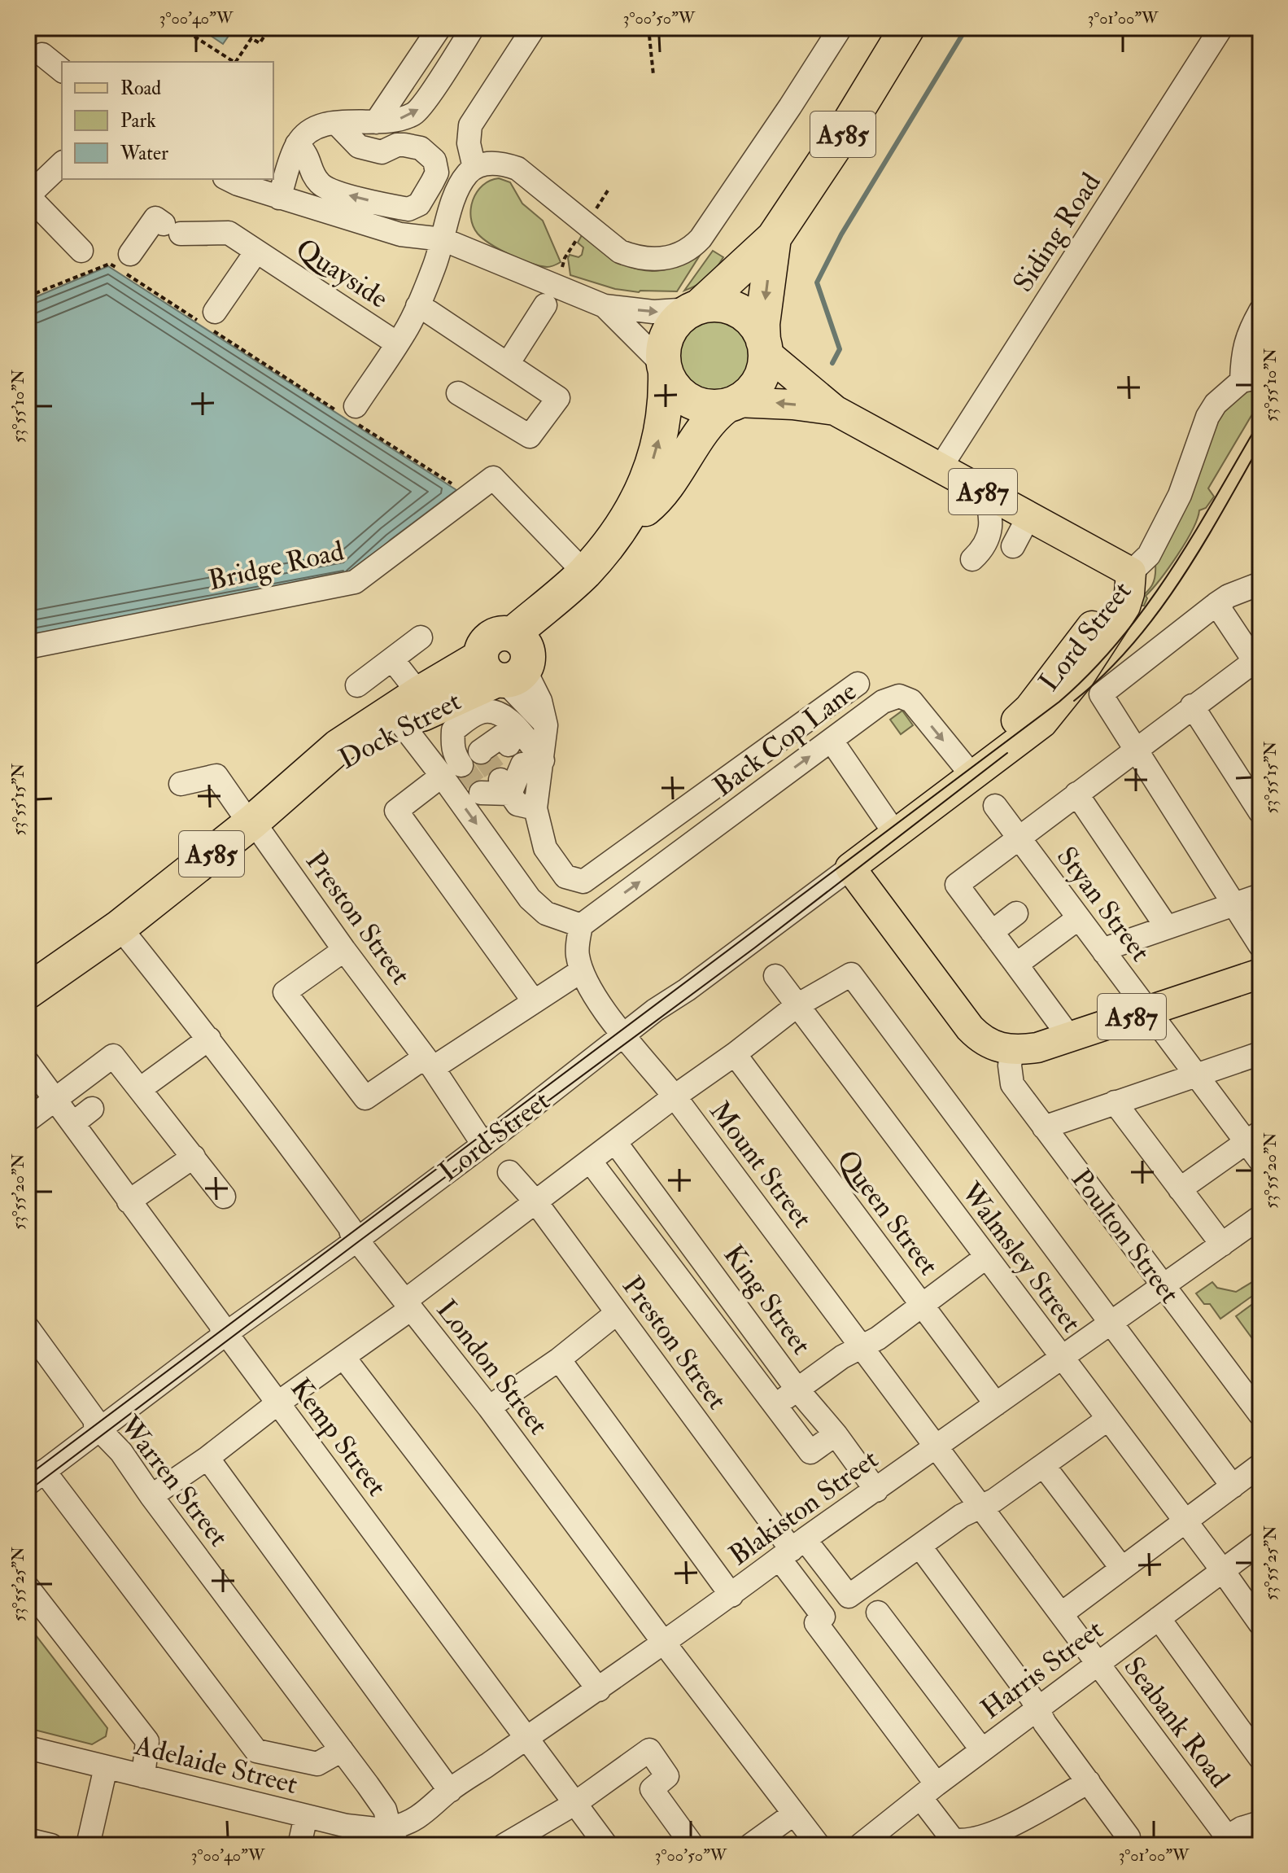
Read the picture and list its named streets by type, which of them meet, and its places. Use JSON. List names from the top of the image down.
{
  "streets": {
    "highway": ["A585", "Dock Street"],
    "main road": ["A587", "Lord Street"],
    "street": [
      "Siding Road",
      "Quayside",
      "Bridge Road",
      "Back Cop Lane",
      "Styan Street",
      "Preston Street",
      "Mount Street",
      "Queen Street",
      "Poulton Street",
      "Walmsley Street",
      "King Street",
      "London Street",
      "Kemp Street",
      "Warren Street",
      "Blakiston Street",
      "Harris Street",
      "Seabank Road",
      "Adelaide Street"
    ]
  },
  "crossings": [
    ["A585", "A587"],
    ["A585", "Dock Street"],
    ["Siding Road", "A587"],
    ["A587", "Lord Street"],
    ["A587", "Dock Street"],
    ["A587", "Styan Street"],
    ["A587", "Poulton Street"],
    ["Bridge Road", "Dock Street"],
    ["Lord Street", "Back Cop Lane"],
    ["Lord Street", "Preston Street"],
    ["Lord Street", "Mount Street"],
    ["Lord Street", "London Street"],
    ["Lord Street", "Kemp Street"],
    ["Lord Street", "Warren Street"],
    ["Dock Street", "Preston Street"],
    ["Dock Street", "London Street"],
    ["Back Cop Lane", "Mount Street"],
    ["Preston Street", "Blakiston Street"],
    ["Mount Street", "Blakiston Street"],
    ["Mount Street", "Harris Street"],
    ["Mount Street", "Seabank Road"],
    ["Queen Street", "Blakiston Street"],
    ["Poulton Street", "Blakiston Street"],
    ["Walmsley Street", "Blakiston Street"],
    ["Walmsley Street", "Harris Street"],
    ["King Street", "Blakiston Street"],
    ["London Street", "Blakiston Street"],
    ["Kemp Street", "Blakiston Street"],
    ["Warren Street", "Blakiston Street"],
    ["Warren Street", "Adelaide Street"],
    ["Blakiston Street", "Adelaide Street"],
    ["Harris Street", "Seabank Road"]
  ],
  "one_way": ["Back Cop Lane"],
  "legend": ["Road", "Park", "Water"],
  "coordinates": [
    "3°00'40\"W",
    "3°00'50\"W",
    "3°01'00\"W",
    "53°55'10\"N",
    "53°55'15\"N",
    "53°55'20\"N",
    "53°55'25\"N"
  ]
}
